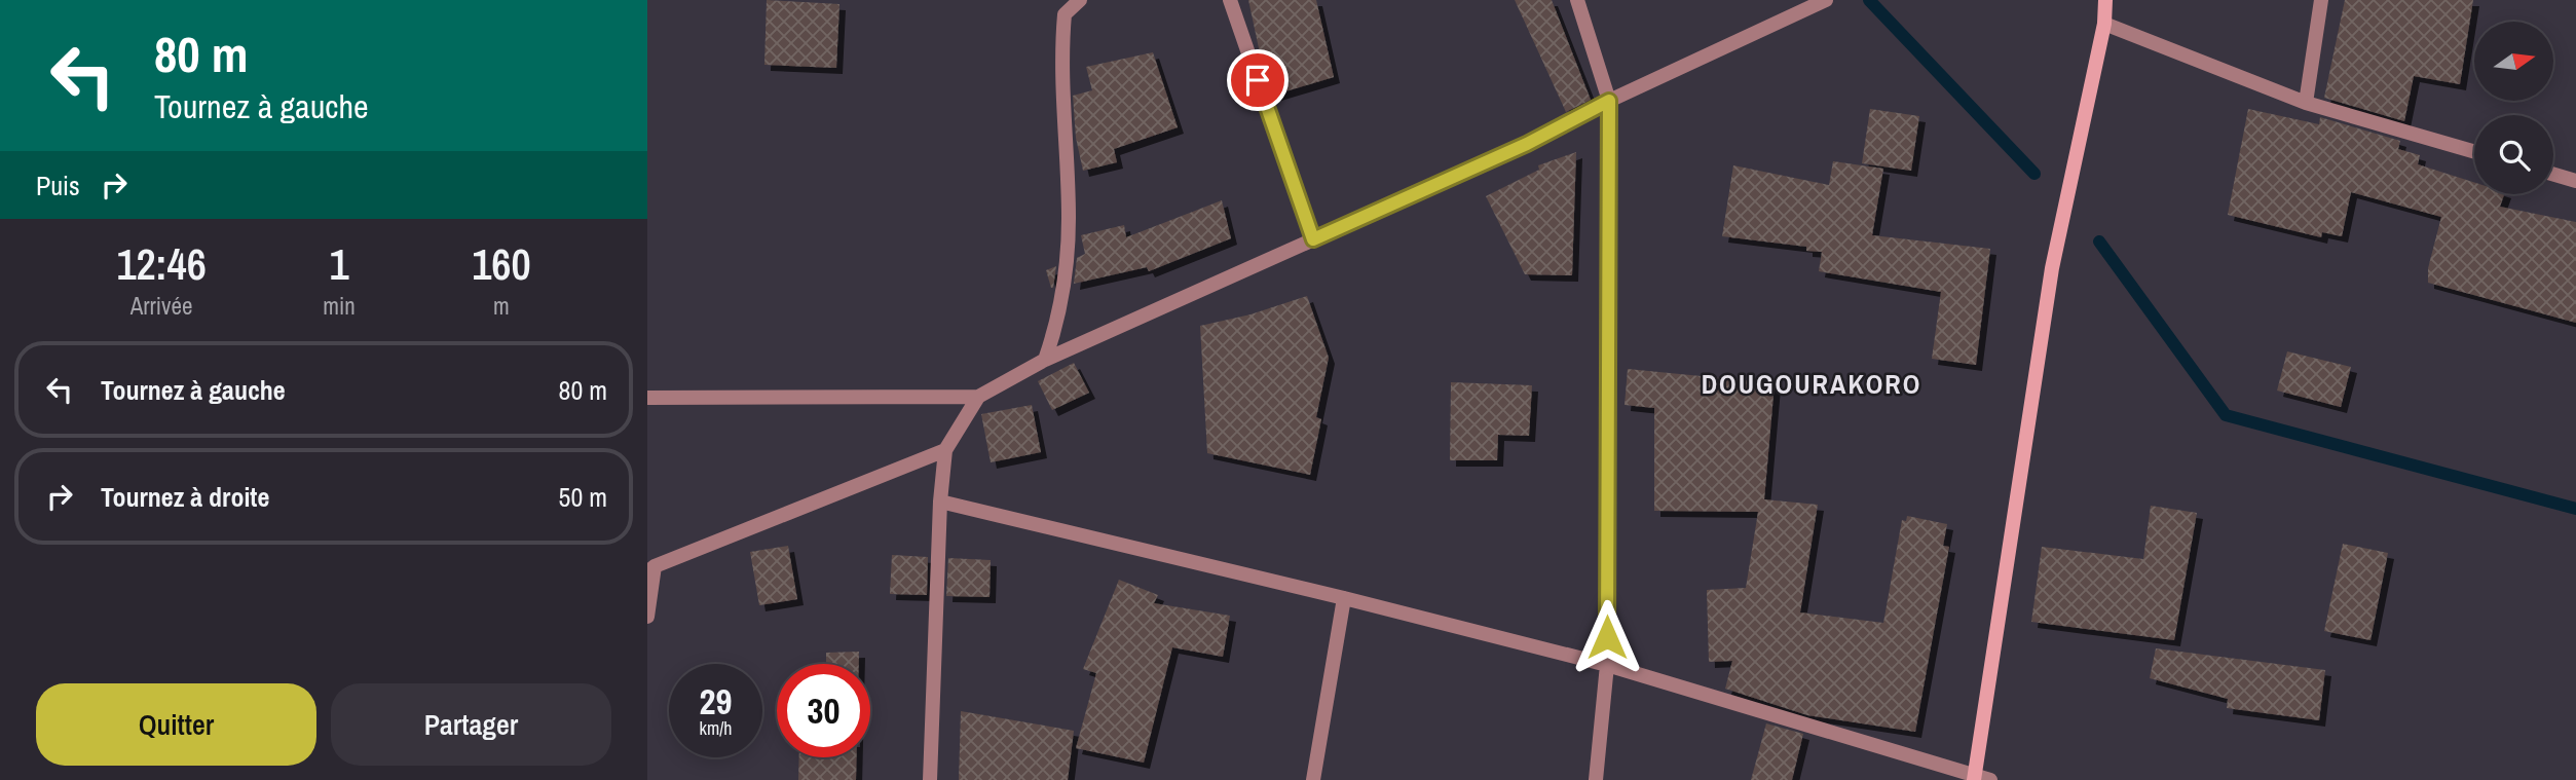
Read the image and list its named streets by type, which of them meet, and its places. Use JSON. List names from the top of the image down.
{
  "districts": ["DOUGOURAKORO"],
  "north": "right",
  "page": {
    "turn": ["80 m", "Tournez à gauche"],
    "then": "Puis",
    "eta": [
      "12:46",
      "Arrivée",
      "1",
      "min",
      "160",
      "m"
    ],
    "list": [
      {
        "name": "Tournez à gauche",
        "value": "80 m"
      },
      {
        "name": "Tournez à droite",
        "value": "50 m"
      }
    ],
    "speed": "29 km/h",
    "limit": "30",
    "buttons": ["Quitter", "Partager"]
  }
}
